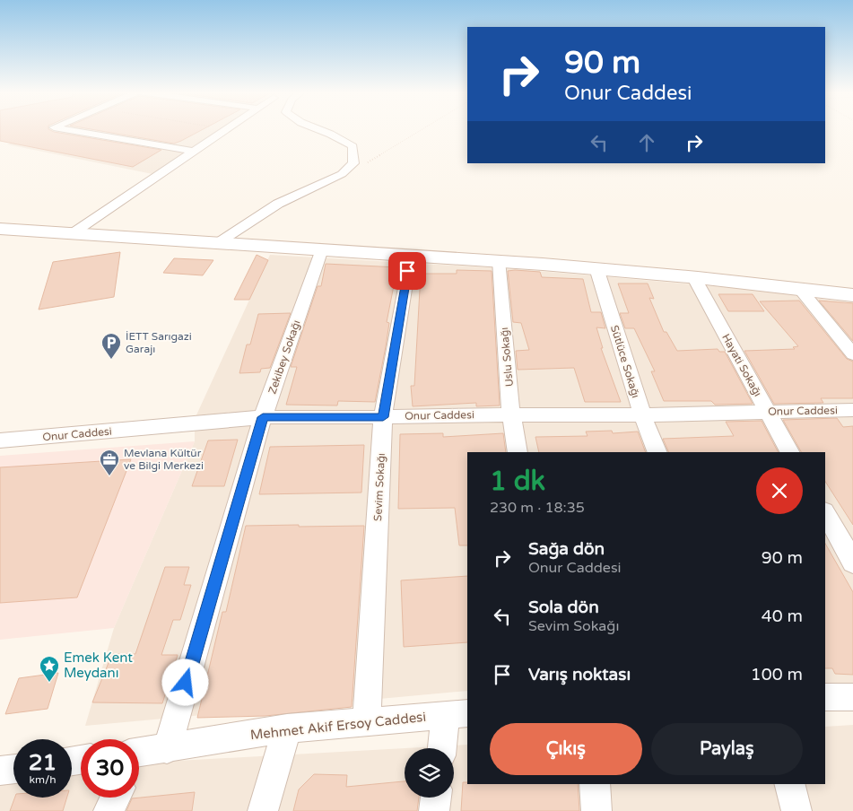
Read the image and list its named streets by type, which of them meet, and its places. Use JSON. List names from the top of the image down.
{
  "streets": {
    "street": [
      "Zekibey Sokağı",
      "Uslu Sokağı",
      "Sütlüce Sokağı",
      "Hayati Sokağı",
      "Onur Caddesi",
      "Sevim Sokağı",
      "Mehmet Akif Ersoy Caddesi"
    ]
  },
  "crossings": [
    ["Zekibey Sokağı", "Onur Caddesi"],
    ["Zekibey Sokağı", "Mehmet Akif Ersoy Caddesi"],
    ["Uslu Sokağı", "Onur Caddesi"],
    ["Sütlüce Sokağı", "Onur Caddesi"],
    ["Hayati Sokağı", "Onur Caddesi"],
    ["Onur Caddesi", "Sevim Sokağı"],
    ["Sevim Sokağı", "Mehmet Akif Ersoy Caddesi"]
  ],
  "places": {
    "parking": ["İETT Sarıgazi Garajı"],
    "office": ["Mevlana Kültür ve Bilgi Merkezi"],
    "place": ["Emek Kent Meydanı"]
  },
  "page": {
    "turn": ["90 m", "Onur Caddesi"],
    "heading": ["1 dk", "230 m · 18:35"],
    "list": [
      {
        "name": "Sağa dön",
        "note": "Onur Caddesi",
        "value": "90 m"
      },
      {
        "name": "Sola dön",
        "note": "Sevim Sokağı",
        "value": "40 m"
      },
      {
        "name": "Varış noktası",
        "value": "100 m"
      }
    ],
    "buttons": ["Çıkış", "Paylaş"],
    "speed": "21 km/h",
    "limit": "30"
  }
}
